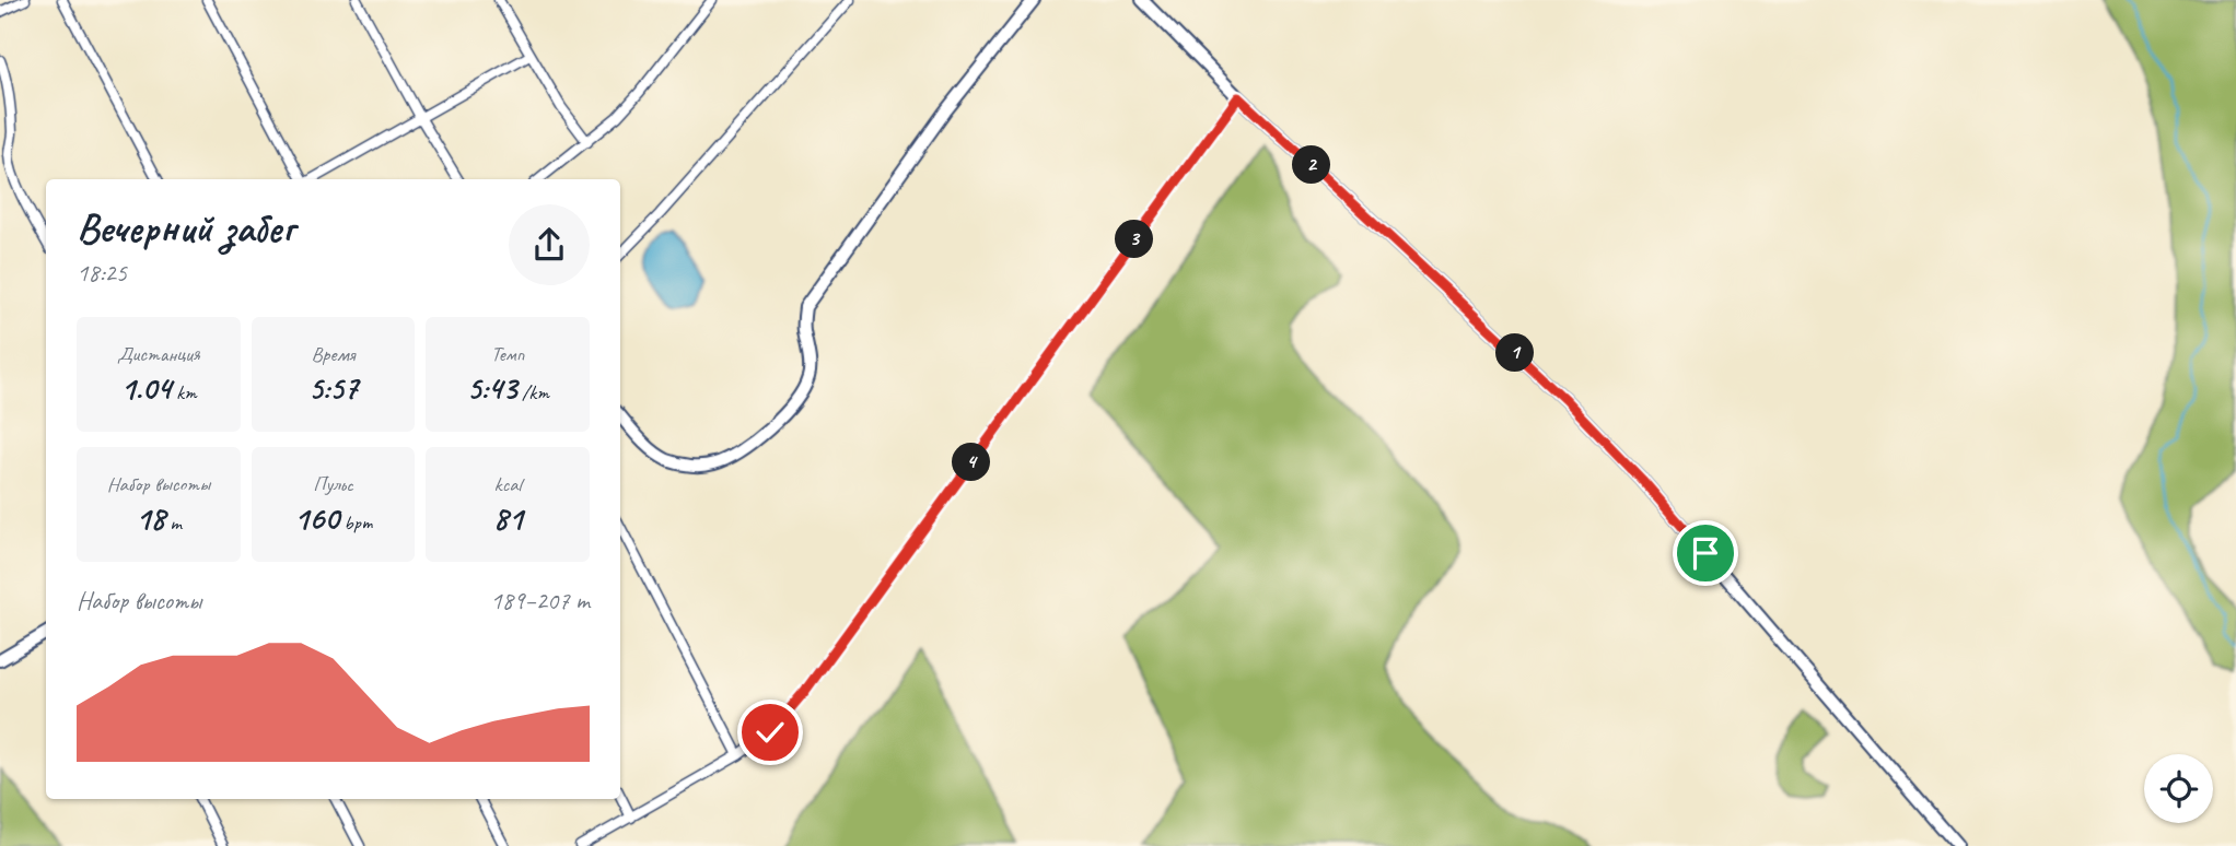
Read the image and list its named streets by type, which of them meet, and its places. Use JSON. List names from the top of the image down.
{
  "page": {
    "pins": [
      "2",
      "3",
      "1",
      "4"
    ],
    "heading": ["Вечерний забег", "18:25"],
    "stats": [
      ["Дистанция", "1.04 km"],
      ["Время", "5:57"],
      ["Темп", "5:43 /km"],
      ["Набор высоты", "18 m"],
      ["Пульс", "160 bpm"],
      ["kcal", "81"]
    ],
    "chart": ["Набор высоты", "189–207 m"]
  }
}
